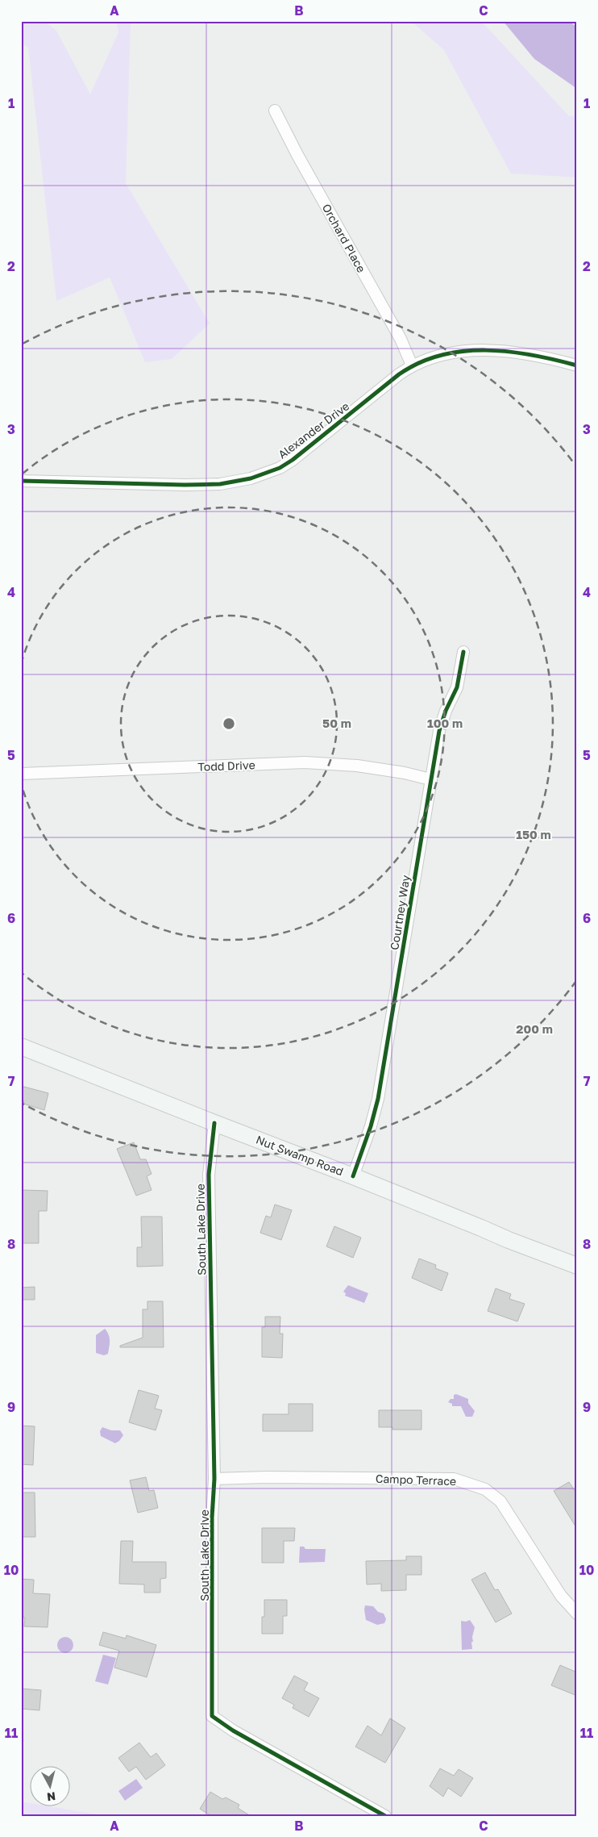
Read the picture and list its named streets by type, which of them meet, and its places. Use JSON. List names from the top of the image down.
{
  "streets": {
    "main road": ["Nut Swamp Road"],
    "street": [
      "Orchard Place",
      "Alexander Drive",
      "Todd Drive",
      "Courtney Way",
      "South Lake Drive",
      "Campo Terrace"
    ]
  },
  "crossings": [
    ["Orchard Place", "Alexander Drive"],
    ["Todd Drive", "Courtney Way"],
    ["Courtney Way", "Nut Swamp Road"],
    ["Nut Swamp Road", "South Lake Drive"],
    ["South Lake Drive", "Campo Terrace"]
  ],
  "north": "bottom",
  "grid": {
    "columns": ["A", "B", "C"],
    "rows": [
      "1",
      "2",
      "3",
      "4",
      "5",
      "6",
      "7",
      "8",
      "9",
      "10",
      "11"
    ]
  },
  "rings": [
    "50 m",
    "100 m",
    "150 m",
    "200 m"
  ]
}
